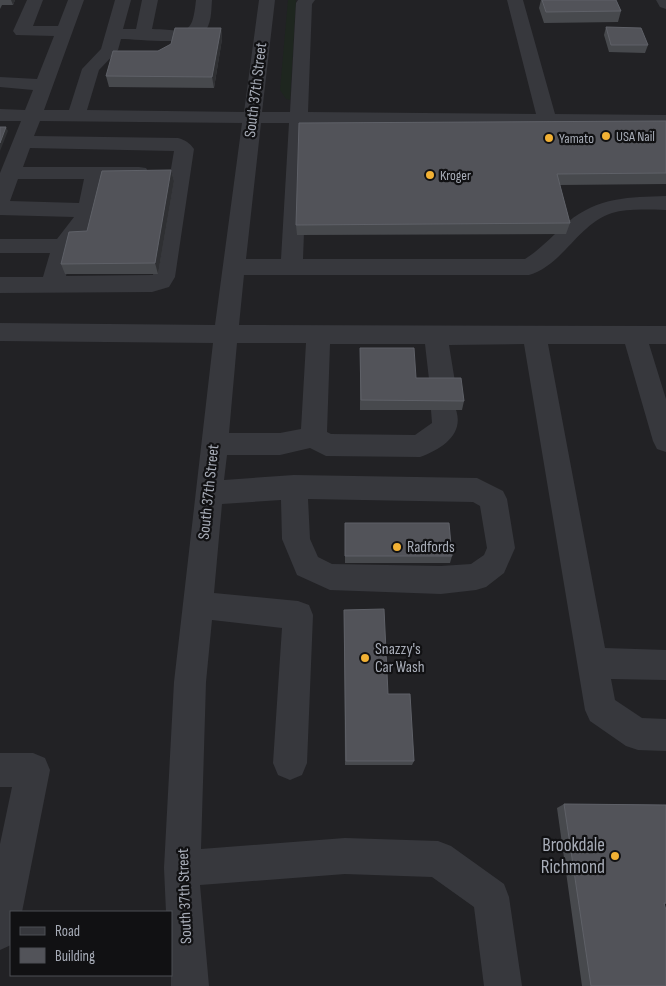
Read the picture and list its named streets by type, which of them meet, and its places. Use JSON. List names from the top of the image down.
{
  "streets": {
    "street": ["South 37th Street"]
  },
  "places": [
    "USA Nail",
    "Yamato",
    "Kroger",
    "Radfords",
    "Snazzy's Car Wash",
    "Brookdale Richmond"
  ],
  "legend": ["Road", "Building"]
}
